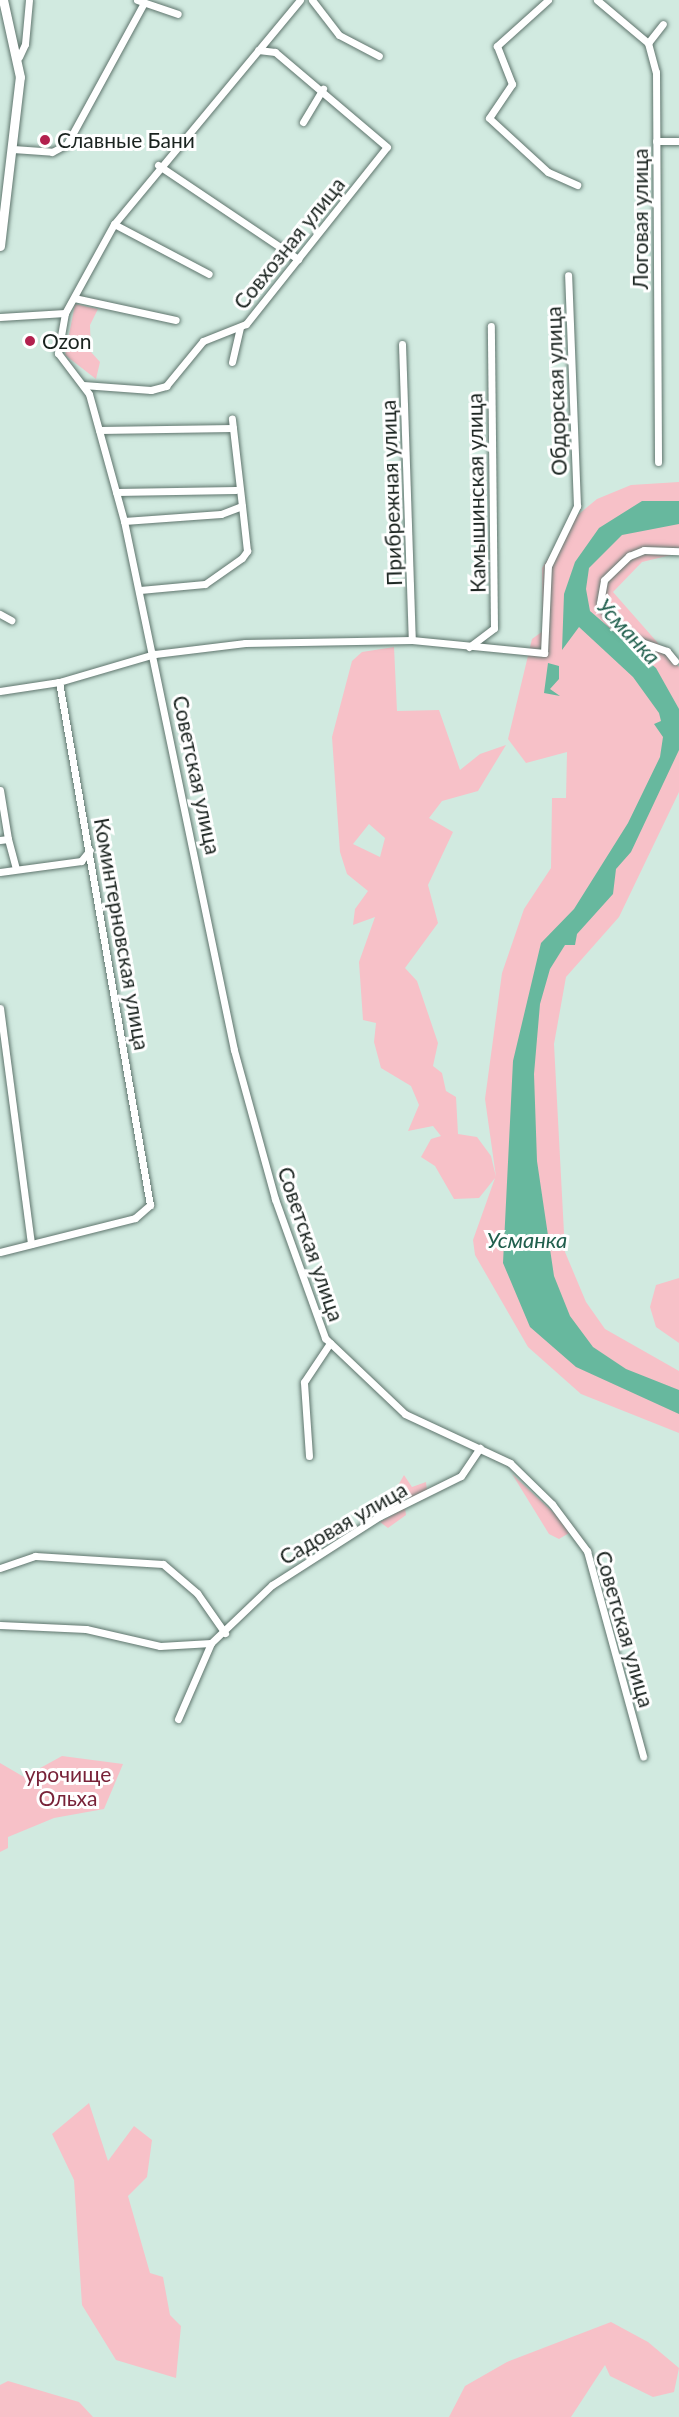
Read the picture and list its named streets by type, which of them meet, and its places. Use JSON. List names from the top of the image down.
{
  "streets": {
    "street": [
      "Логовая улица",
      "Совхозная улица",
      "Обдорская улица",
      "Прибрежная улица",
      "Камышинская улица",
      "Советская улица",
      "Коминтерновская улица",
      "Садовая улица"
    ]
  },
  "crossings": [
    ["Совхозная улица", "Советская улица"],
    ["Обдорская улица", "Камышинская улица"],
    ["Советская улица", "Садовая улица"]
  ],
  "water": ["Усманка"],
  "parks": ["урочище Ольха"],
  "places": ["Славные Бани", "Ozon"]
}
